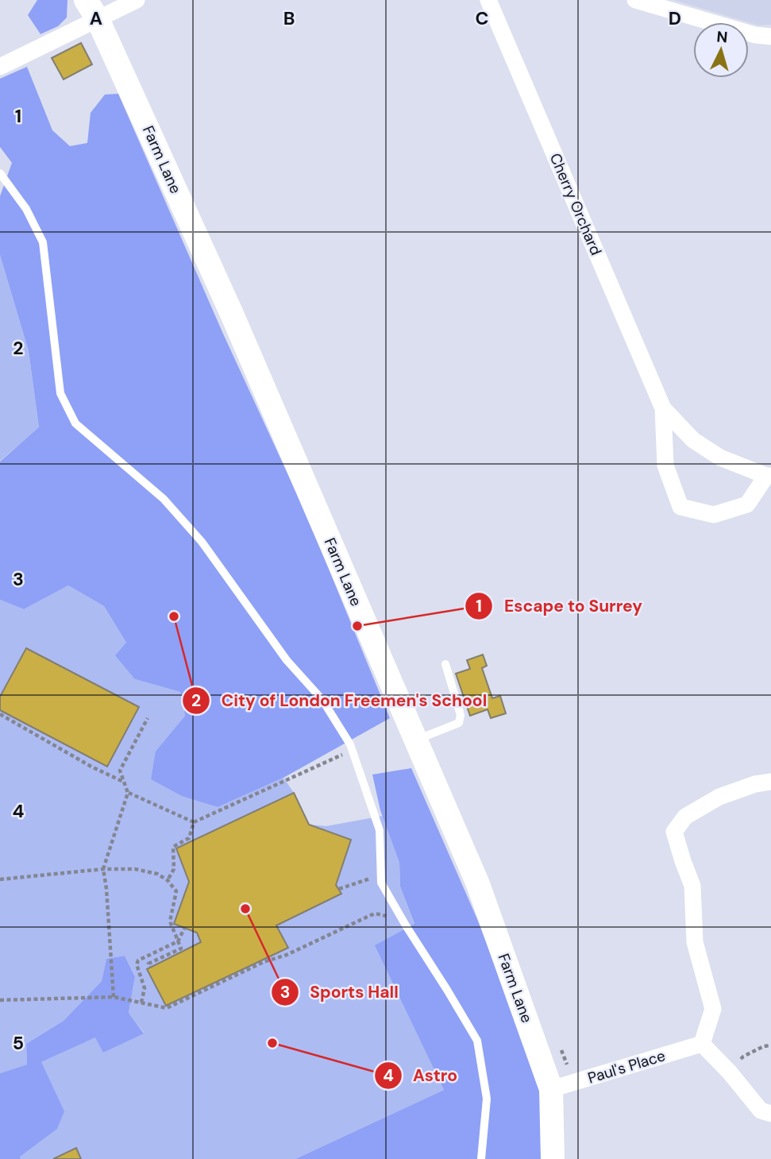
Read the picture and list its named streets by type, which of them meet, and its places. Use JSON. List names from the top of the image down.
{
  "streets": {
    "street": ["Farm Lane", "Cherry Orchard", "Paul's Place"]
  },
  "crossings": [
    ["Farm Lane", "Paul's Place"]
  ],
  "places": [
    "City of London Freemen's School",
    "Escape to Surrey",
    "Sports Hall",
    "Astro"
  ],
  "north": "top",
  "grid": {
    "columns": [
      "A",
      "B",
      "C",
      "D"
    ],
    "rows": [
      "1",
      "2",
      "3",
      "4",
      "5"
    ]
  }
}
